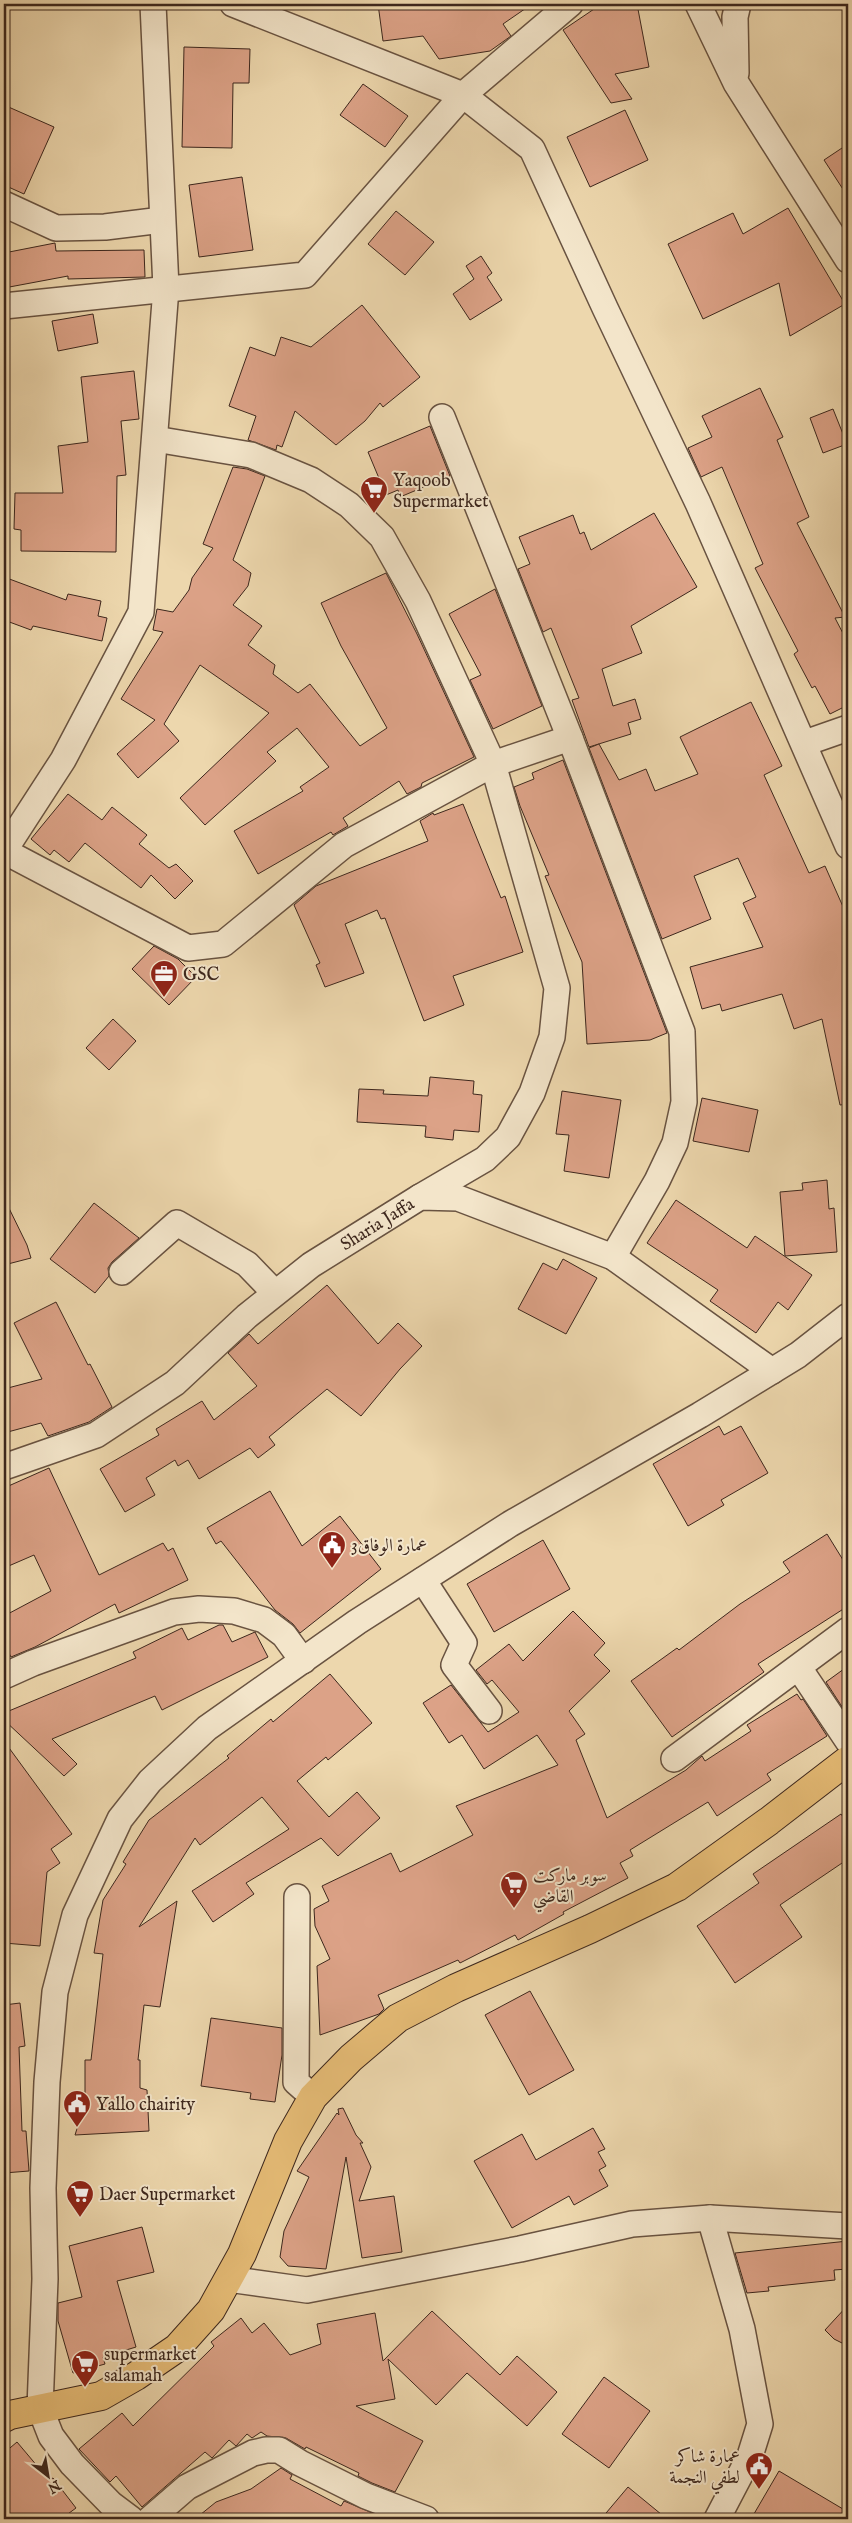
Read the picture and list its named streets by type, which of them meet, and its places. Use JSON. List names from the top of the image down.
{
  "streets": {
    "street": ["Sharia Jaffa"]
  },
  "places": {
    "supermarket": [
      "Yaqoob Supermarket",
      "سوبر ماركت القاضي",
      "Daer Supermarket",
      "supermarket salamah"
    ],
    "office": ["GSC"],
    "public building": ["عمارة الوفاق3", "Yallo chairity", "عمارة شاكر لطفي النجمة"]
  },
  "north": "bottom right"
}
